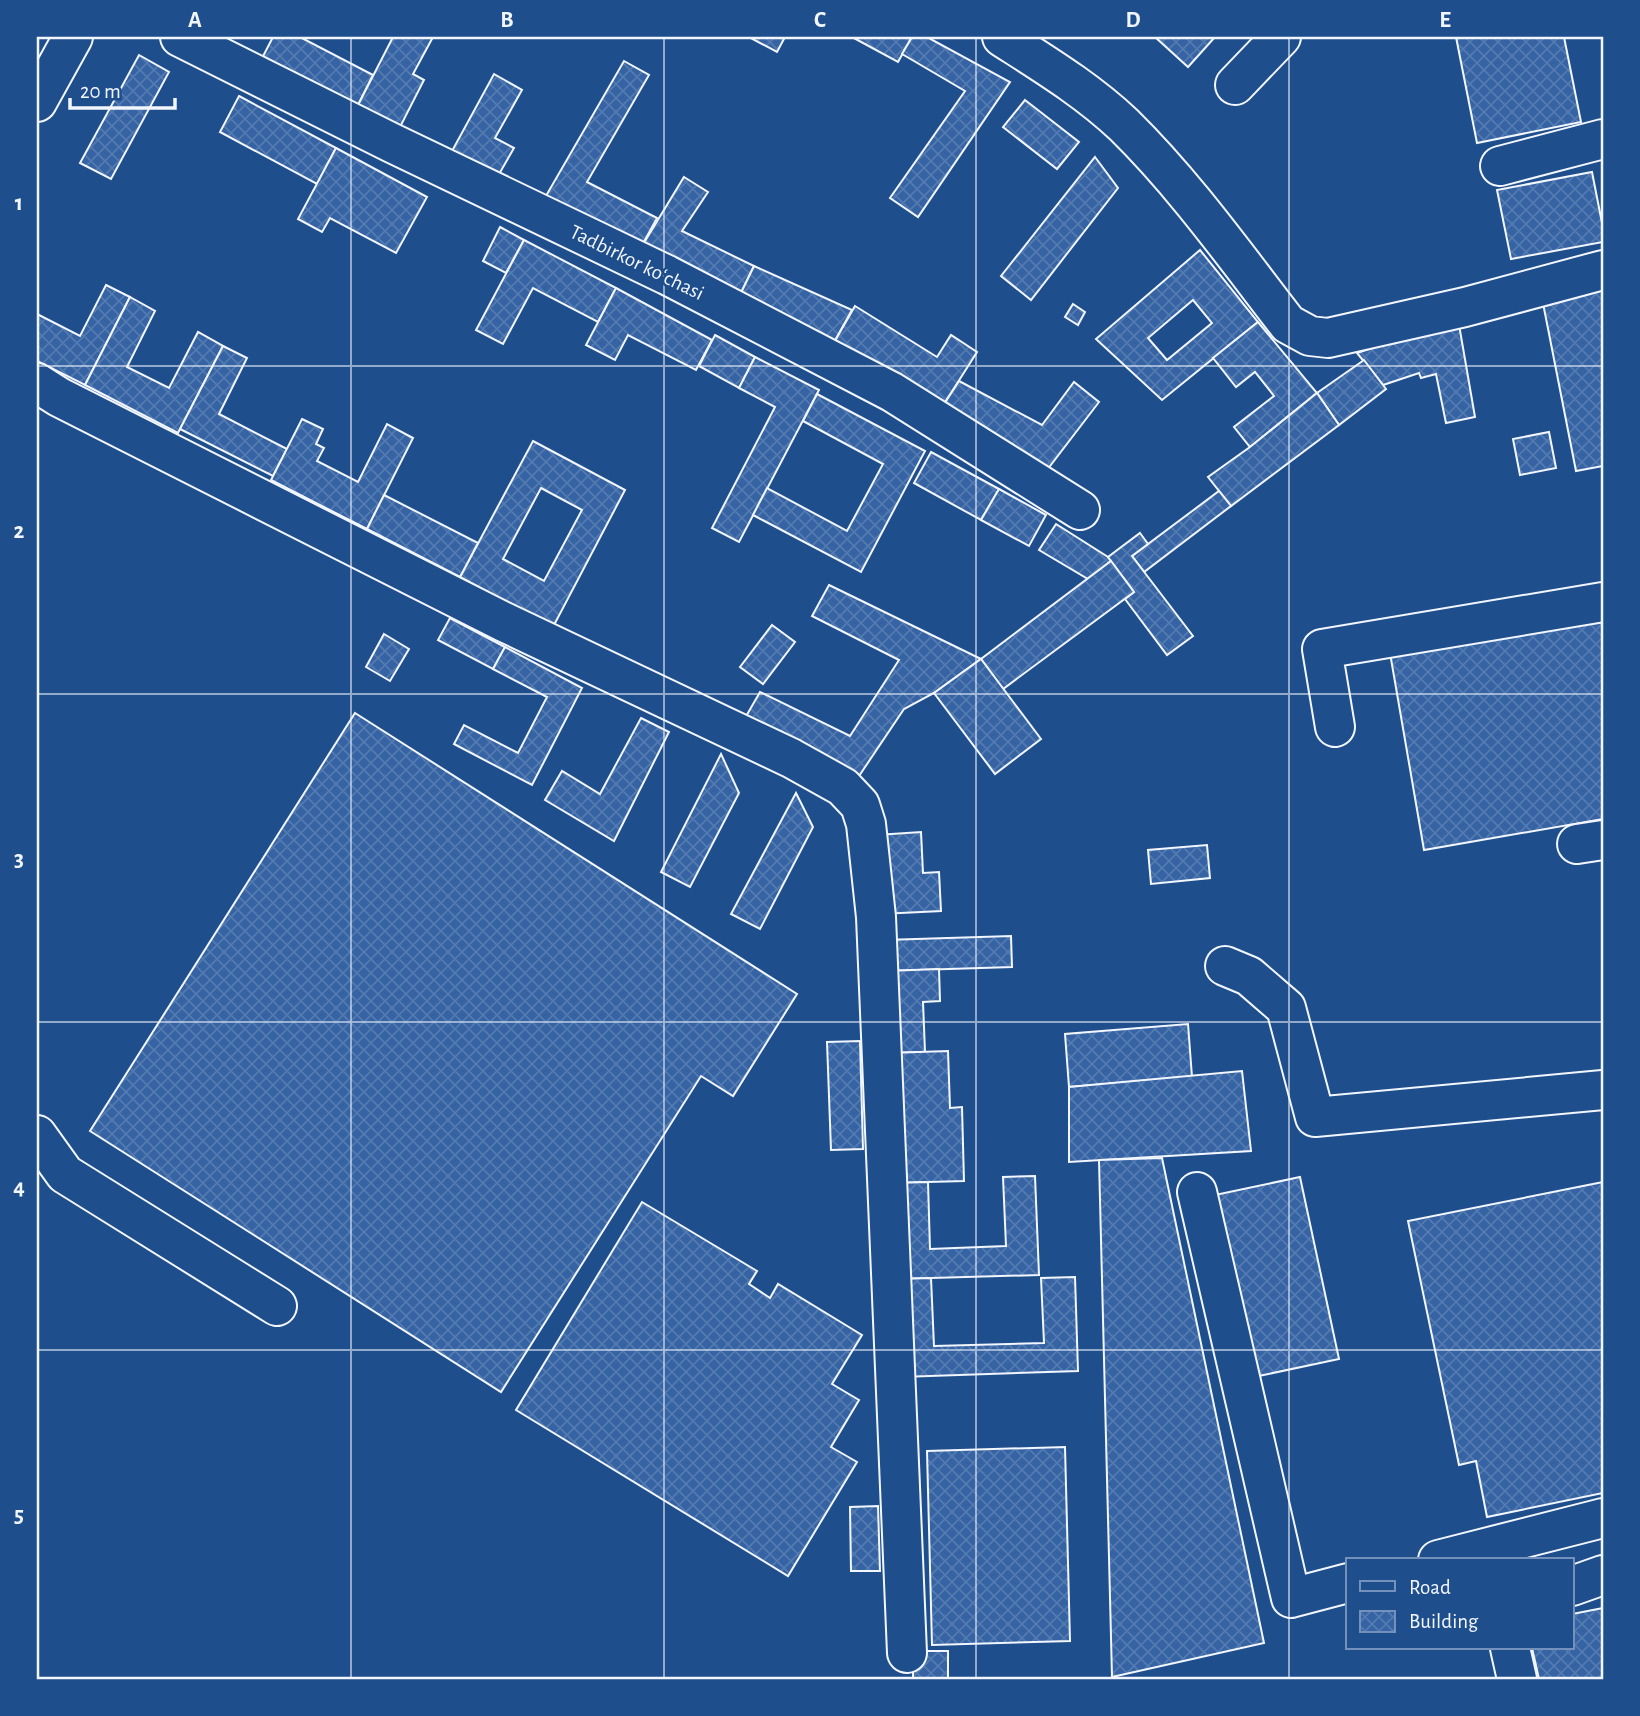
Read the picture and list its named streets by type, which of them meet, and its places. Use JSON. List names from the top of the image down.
{
  "streets": {
    "street": ["Tadbirkor koʻchasi"]
  },
  "legend": ["Road", "Building"],
  "scale_bar": "20 m",
  "grid": {
    "columns": [
      "A",
      "B",
      "C",
      "D",
      "E"
    ],
    "rows": [
      "1",
      "2",
      "3",
      "4",
      "5"
    ]
  }
}
